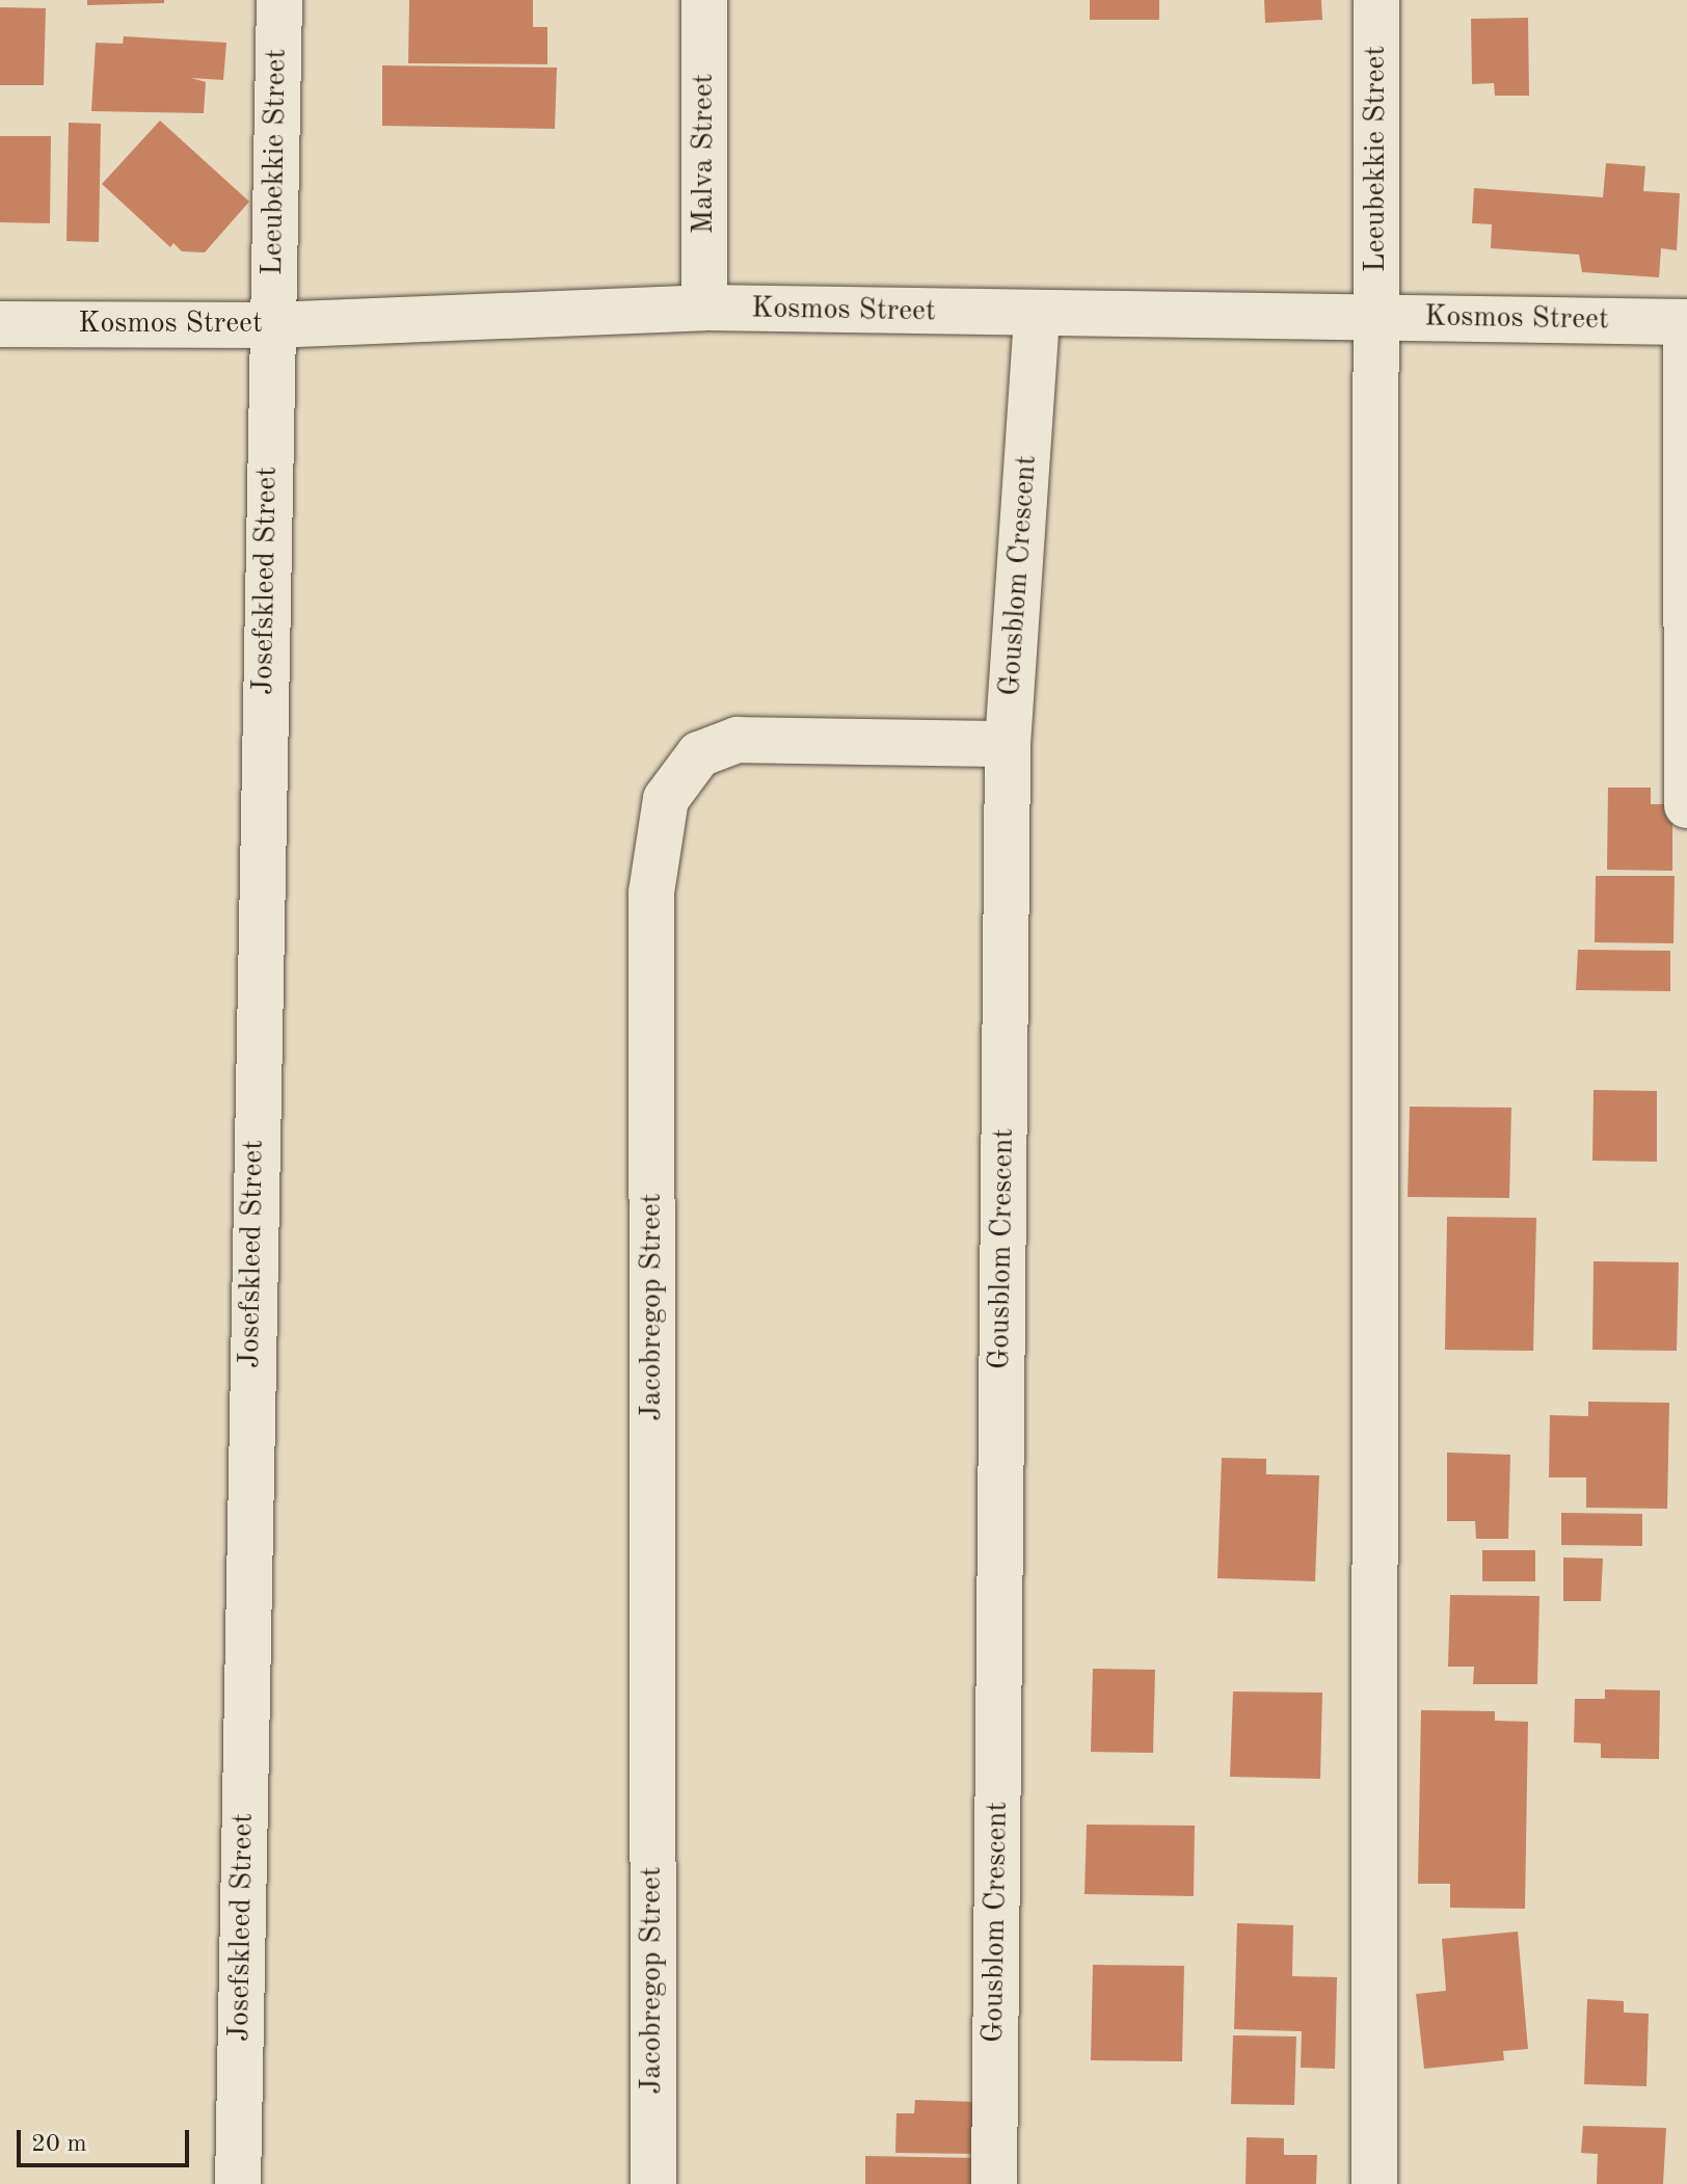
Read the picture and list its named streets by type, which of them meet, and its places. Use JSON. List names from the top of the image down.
{
  "streets": {
    "street": [
      "Malva Street",
      "Leeubekkie Street",
      "Kosmos Street",
      "Gousblom Crescent",
      "Josefskleed Street",
      "Jacobregop Street"
    ]
  },
  "crossings": [
    ["Malva Street", "Kosmos Street"],
    ["Leeubekkie Street", "Kosmos Street"],
    ["Leeubekkie Street", "Josefskleed Street"],
    ["Kosmos Street", "Gousblom Crescent"],
    ["Kosmos Street", "Josefskleed Street"],
    ["Gousblom Crescent", "Jacobregop Street"]
  ],
  "scale_bar": "20 m"
}
